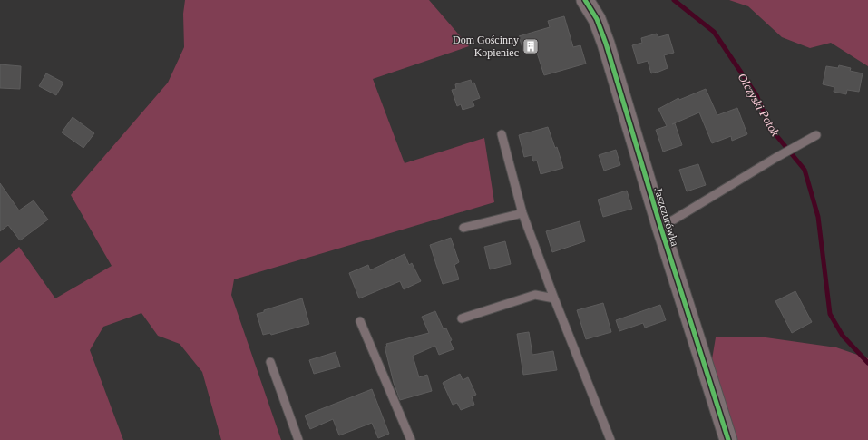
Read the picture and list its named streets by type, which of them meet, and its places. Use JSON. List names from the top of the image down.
{
  "streets": {
    "street": ["Jaszczurówka"]
  },
  "water": ["Olczyski Potok"],
  "places": {
    "building": ["Dom Gościnny Kopieniec"]
  }
}
